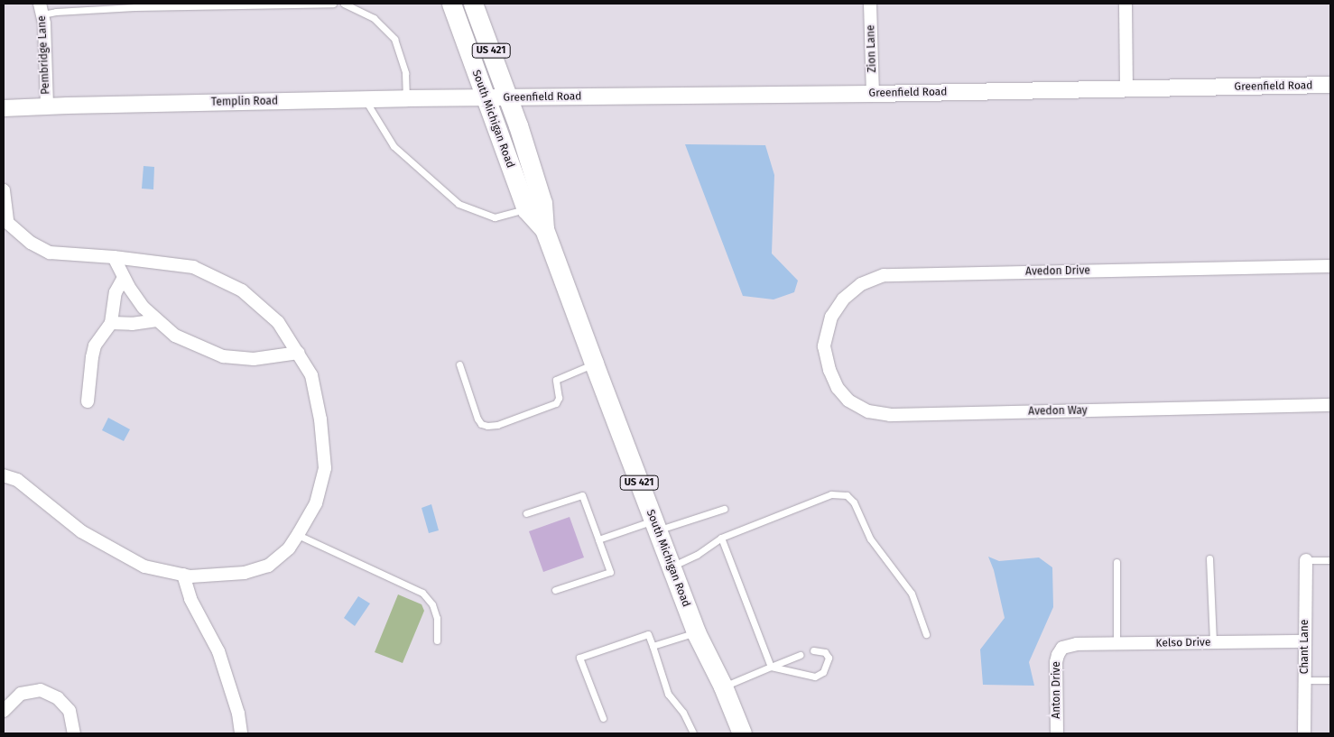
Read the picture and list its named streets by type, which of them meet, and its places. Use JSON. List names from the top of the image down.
{
  "streets": {
    "main road": ["US 421", "South Michigan Road"],
    "street": [
      "Zion Lane",
      "Pembridge Lane",
      "Greenfield Road",
      "Templin Road",
      "Avedon Drive",
      "Avedon Way",
      "Kelso Drive",
      "Chant Lane",
      "Anton Drive"
    ]
  },
  "crossings": [
    ["Zion Lane", "Greenfield Road"],
    ["Pembridge Lane", "Templin Road"],
    ["Greenfield Road", "Templin Road"],
    ["Greenfield Road", "South Michigan Road"],
    ["Templin Road", "South Michigan Road"],
    ["Avedon Drive", "Avedon Way"],
    ["Kelso Drive", "Chant Lane"],
    ["Kelso Drive", "Anton Drive"]
  ]
}
